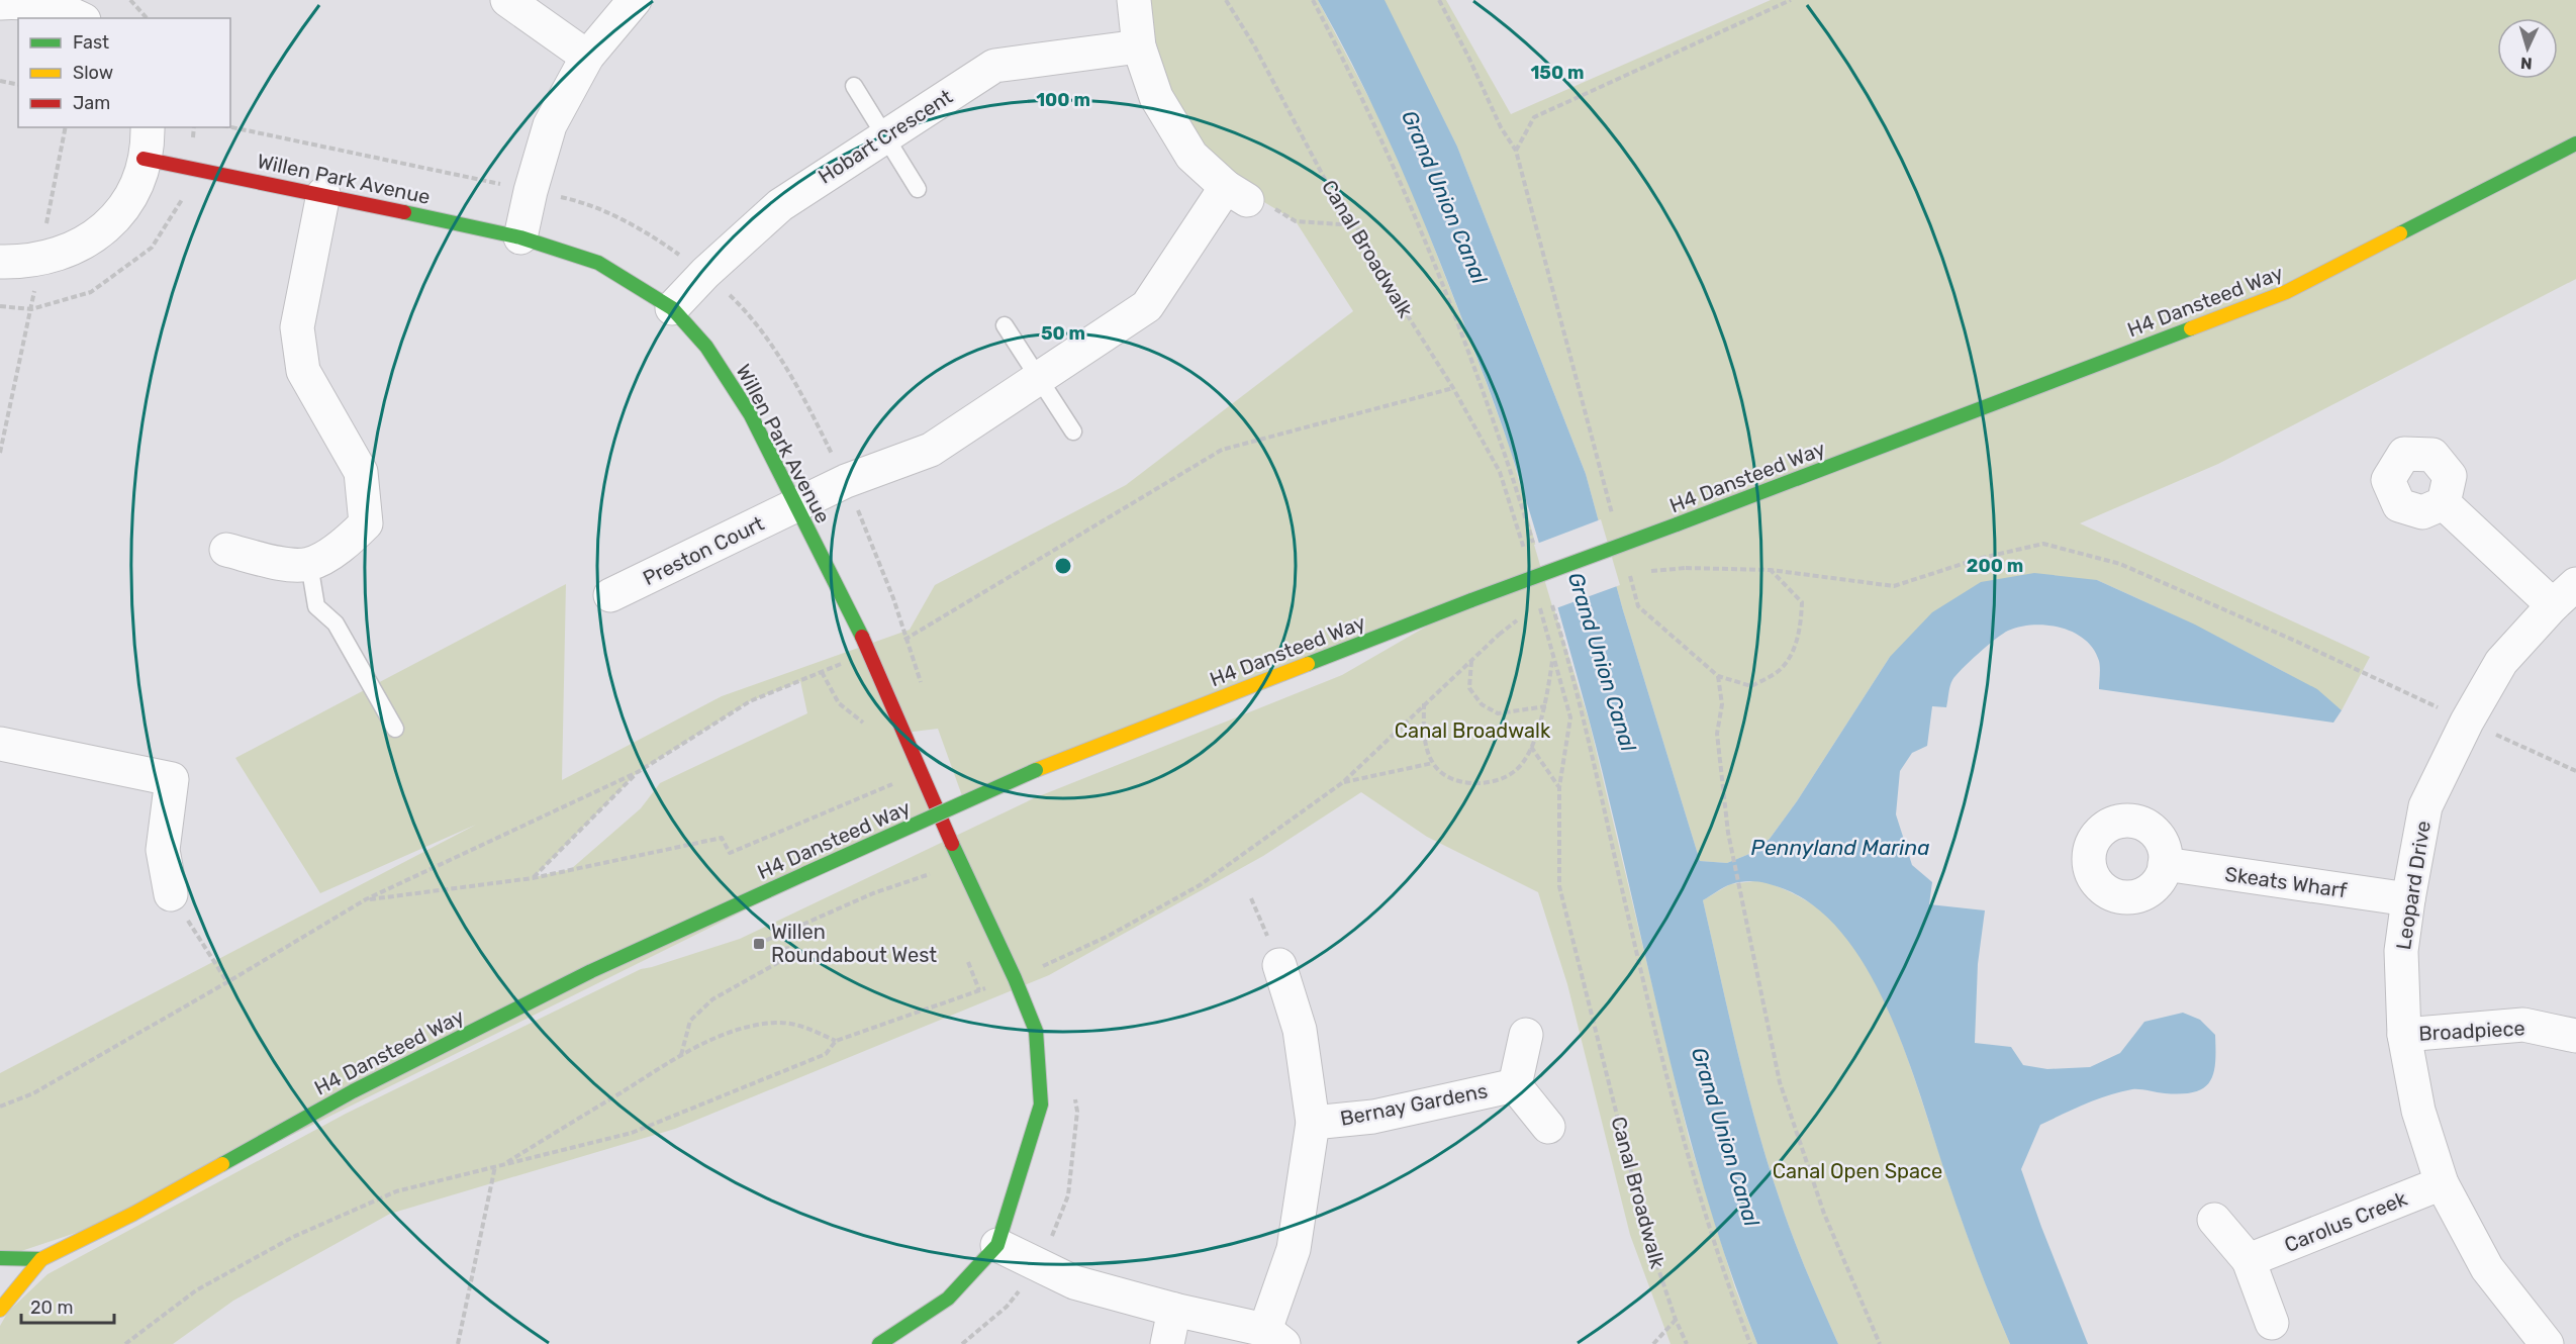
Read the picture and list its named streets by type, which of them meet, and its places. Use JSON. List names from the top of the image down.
{
  "streets": {
    "street": [
      "Hobart Crescent",
      "Willen Park Avenue",
      "H4 Dansteed Way",
      "Preston Court",
      "Skeats Wharf",
      "Leopard Drive",
      "Broadpiece",
      "Bernay Gardens",
      "Carolus Creek"
    ],
    "path": ["Canal Broadwalk"]
  },
  "crossings": [
    ["Hobart Crescent", "Willen Park Avenue"],
    ["Willen Park Avenue", "Preston Court"],
    ["Willen Park Avenue", "Bernay Gardens"],
    ["Skeats Wharf", "Leopard Drive"],
    ["Leopard Drive", "Broadpiece"],
    ["Leopard Drive", "Carolus Creek"]
  ],
  "water": ["Grand Union Canal", "Pennyland Marina"],
  "parks": ["Canal Broadwalk", "Canal Open Space"],
  "places": {
    "transit": ["Willen Roundabout West"]
  },
  "legend": ["Fast", "Slow", "Jam"],
  "scale_bar": "20 m",
  "north": "bottom",
  "rings": [
    "150 m",
    "100 m",
    "50 m",
    "200 m"
  ]
}
